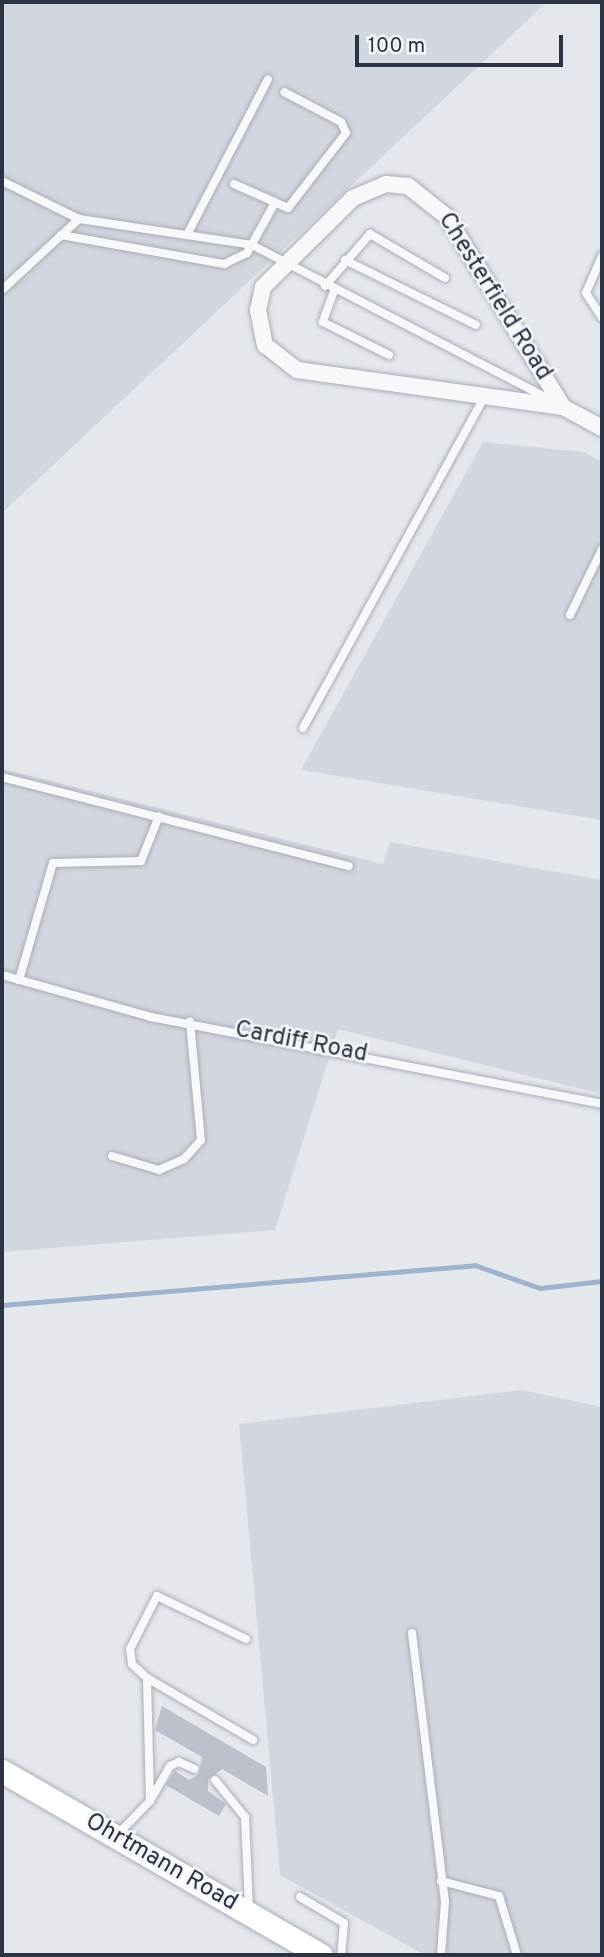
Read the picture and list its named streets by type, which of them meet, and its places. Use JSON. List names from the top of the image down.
{
  "streets": {
    "main road": ["Ohrtmann Road"],
    "street": ["Chesterfield Road"],
    "lane": ["Cardiff Road"]
  },
  "scale_bar": "100 m"
}
